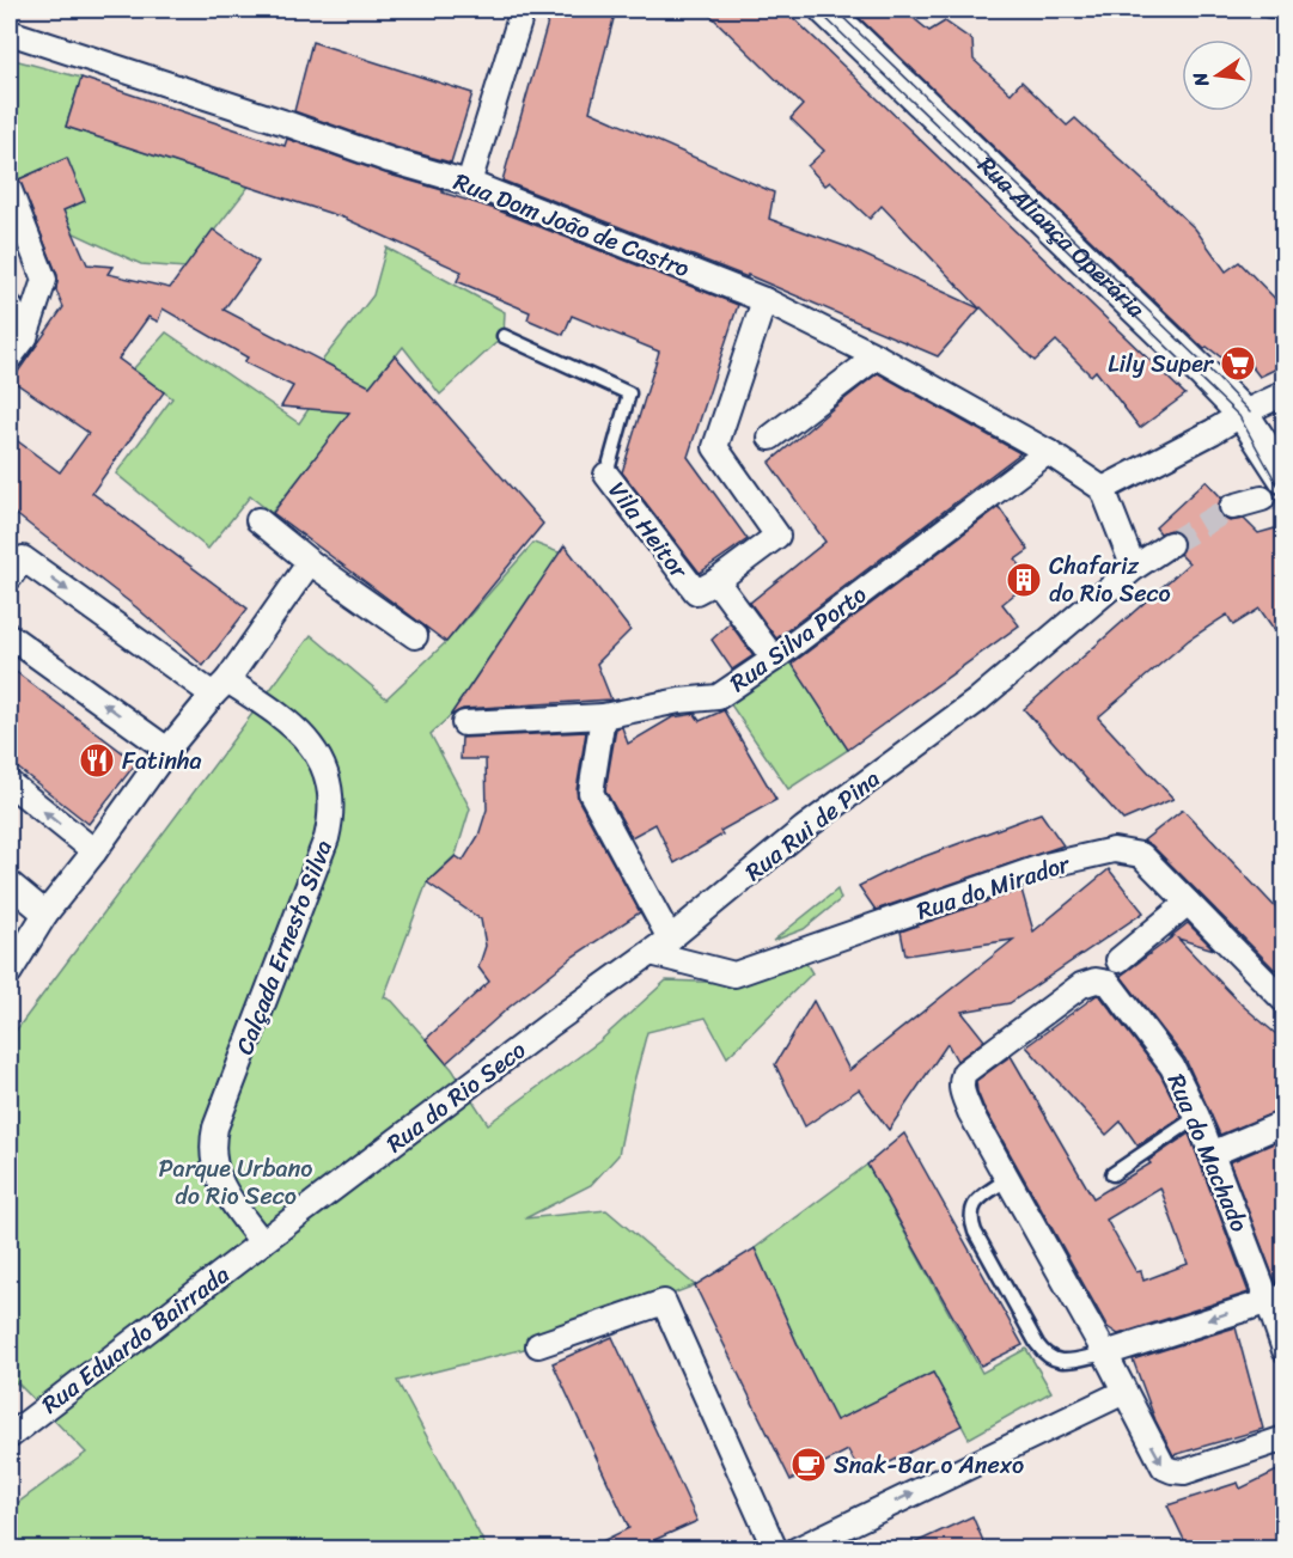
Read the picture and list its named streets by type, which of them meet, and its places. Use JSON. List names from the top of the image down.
{
  "streets": {
    "street": [
      "Rua Dom João de Castro",
      "Rua Aliança Operária",
      "Vila Heitor",
      "Rua Silva Porto",
      "Rua Rui de Pina",
      "Rua do Mirador",
      "Calçada Ernesto Silva",
      "Rua do Rio Seco",
      "Rua do Machado",
      "Rua Eduardo Bairrada"
    ]
  },
  "crossings": [
    ["Rua Dom João de Castro", "Rua Silva Porto"],
    ["Vila Heitor", "Rua Silva Porto"],
    ["Rua Rui de Pina", "Rua do Mirador"],
    ["Rua Rui de Pina", "Rua do Rio Seco"],
    ["Rua do Mirador", "Rua do Rio Seco"],
    ["Calçada Ernesto Silva", "Rua do Rio Seco"],
    ["Calçada Ernesto Silva", "Rua Eduardo Bairrada"],
    ["Rua do Rio Seco", "Rua Eduardo Bairrada"]
  ],
  "parks": ["Parque Urbano do Rio Seco"],
  "places": {
    "supermarket": ["Lily Super"],
    "building": ["Chafariz do Rio Seco"],
    "restaurant": ["Fatinha"],
    "cafe": ["Snak-Bar o Anexo"]
  },
  "north": "left"
}
